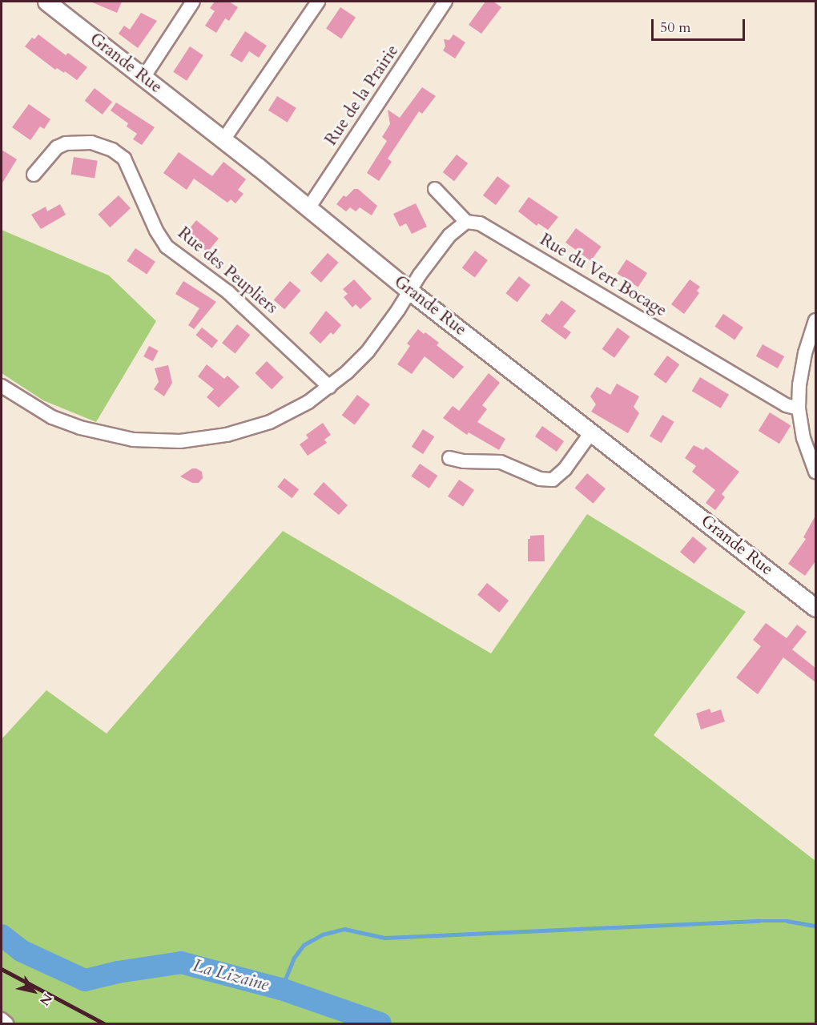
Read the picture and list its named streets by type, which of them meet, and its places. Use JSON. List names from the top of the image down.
{
  "streets": {
    "street": [
      "Grande Rue",
      "Rue de la Prairie",
      "Rue des Peupliers",
      "Rue du Vert Bocage"
    ]
  },
  "crossings": [
    ["Grande Rue", "Rue de la Prairie"]
  ],
  "water": ["La Lizaine"],
  "scale_bar": "50 m",
  "north": "bottom right"
}
